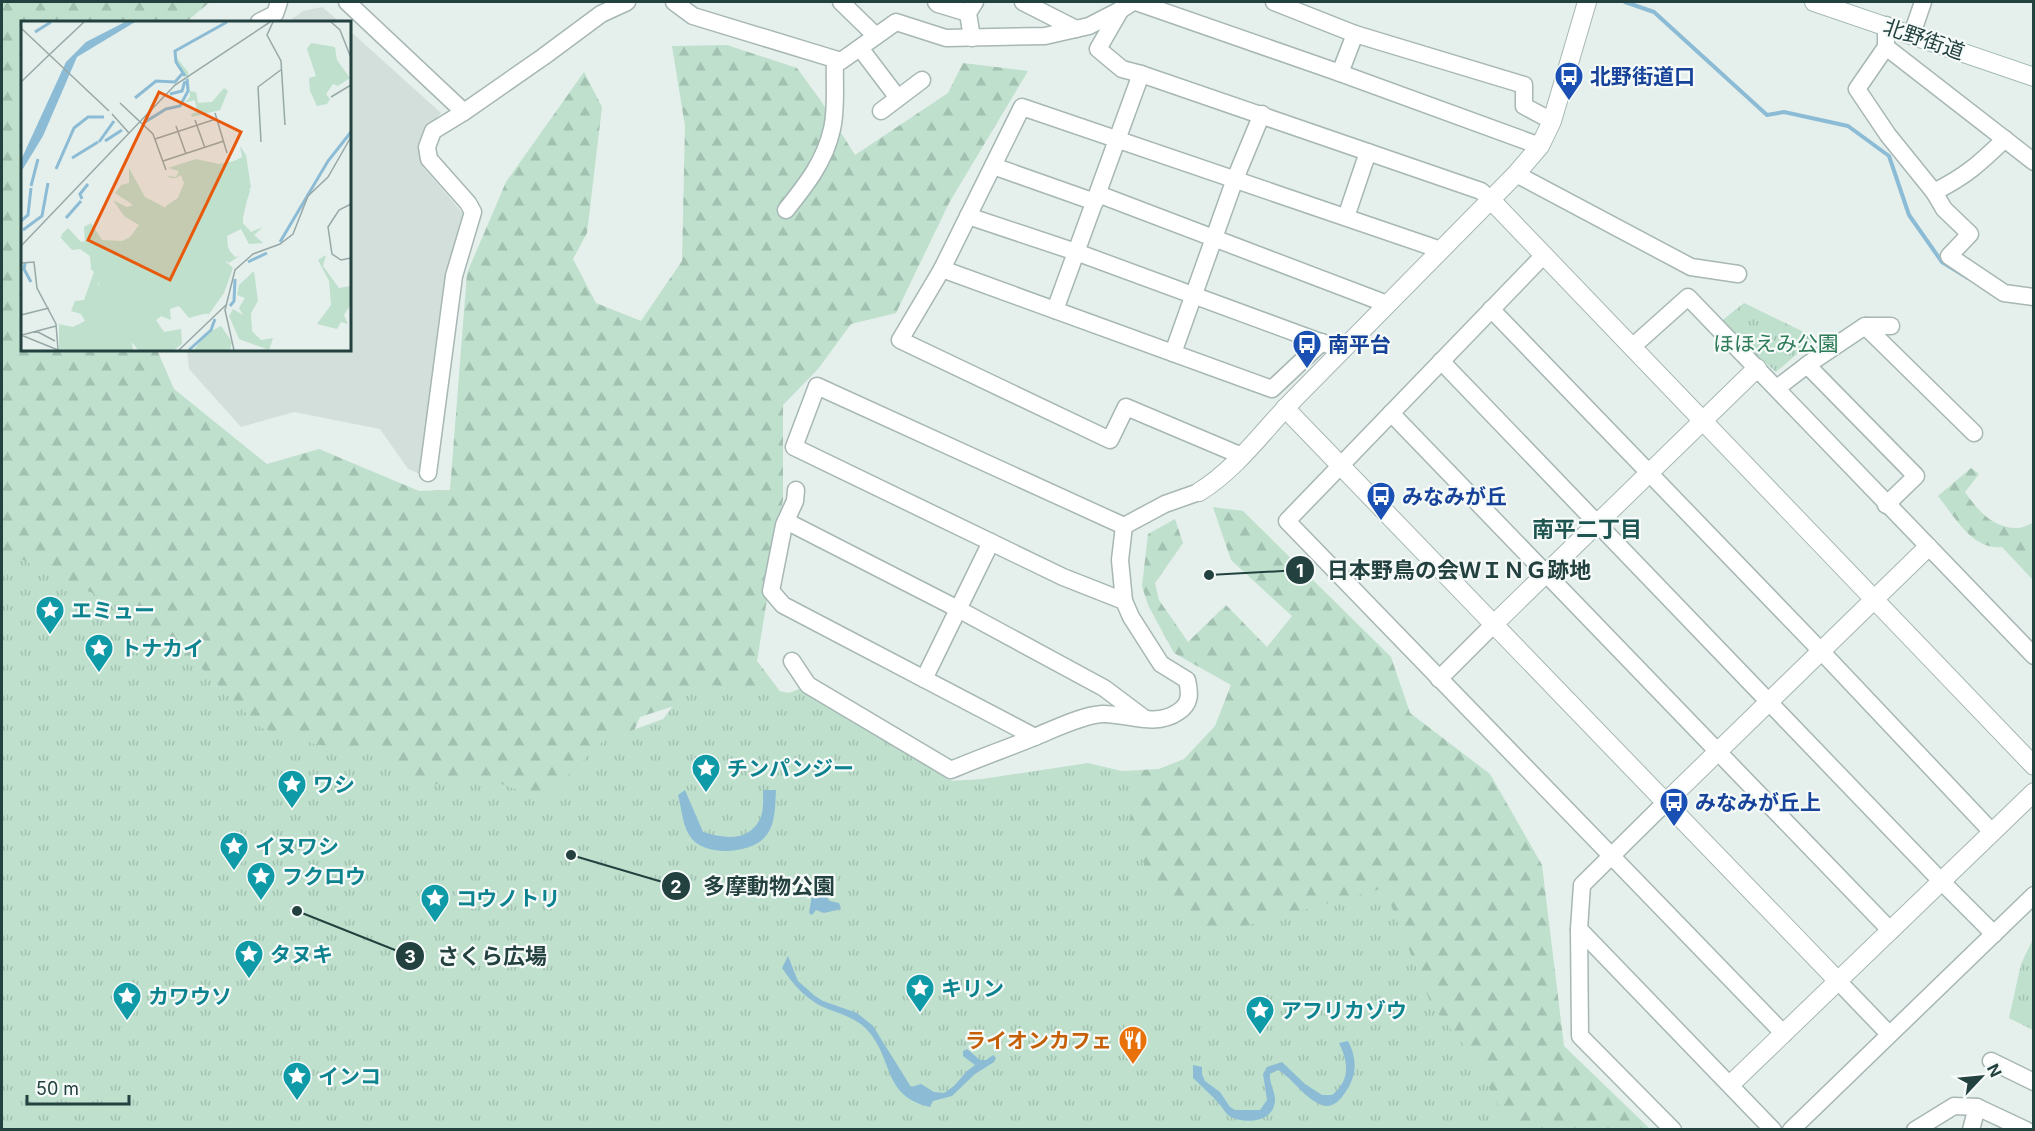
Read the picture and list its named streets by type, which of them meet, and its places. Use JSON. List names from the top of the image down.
{
  "streets": {
    "street": ["北野街道"]
  },
  "districts": ["南平二丁目"],
  "parks": ["ほほえみ公園"],
  "places": {
    "bus stop": [
      "北野街道口",
      "南平台",
      "みなみが丘",
      "みなみが丘上"
    ],
    "other": ["日本野鳥の会ＷＩＮＧ跡地", "多摩動物公園", "さくら広場"],
    "place": [
      "エミュー",
      "トナカイ",
      "チンパンジー",
      "ワシ",
      "イヌワシ",
      "フクロウ",
      "コウノトリ",
      "タヌキ",
      "キリン",
      "カワウソ",
      "アフリカゾウ",
      "インコ"
    ],
    "restaurant": ["ライオンカフェ"]
  },
  "scale_bar": "50 m",
  "north": "top right"
}
